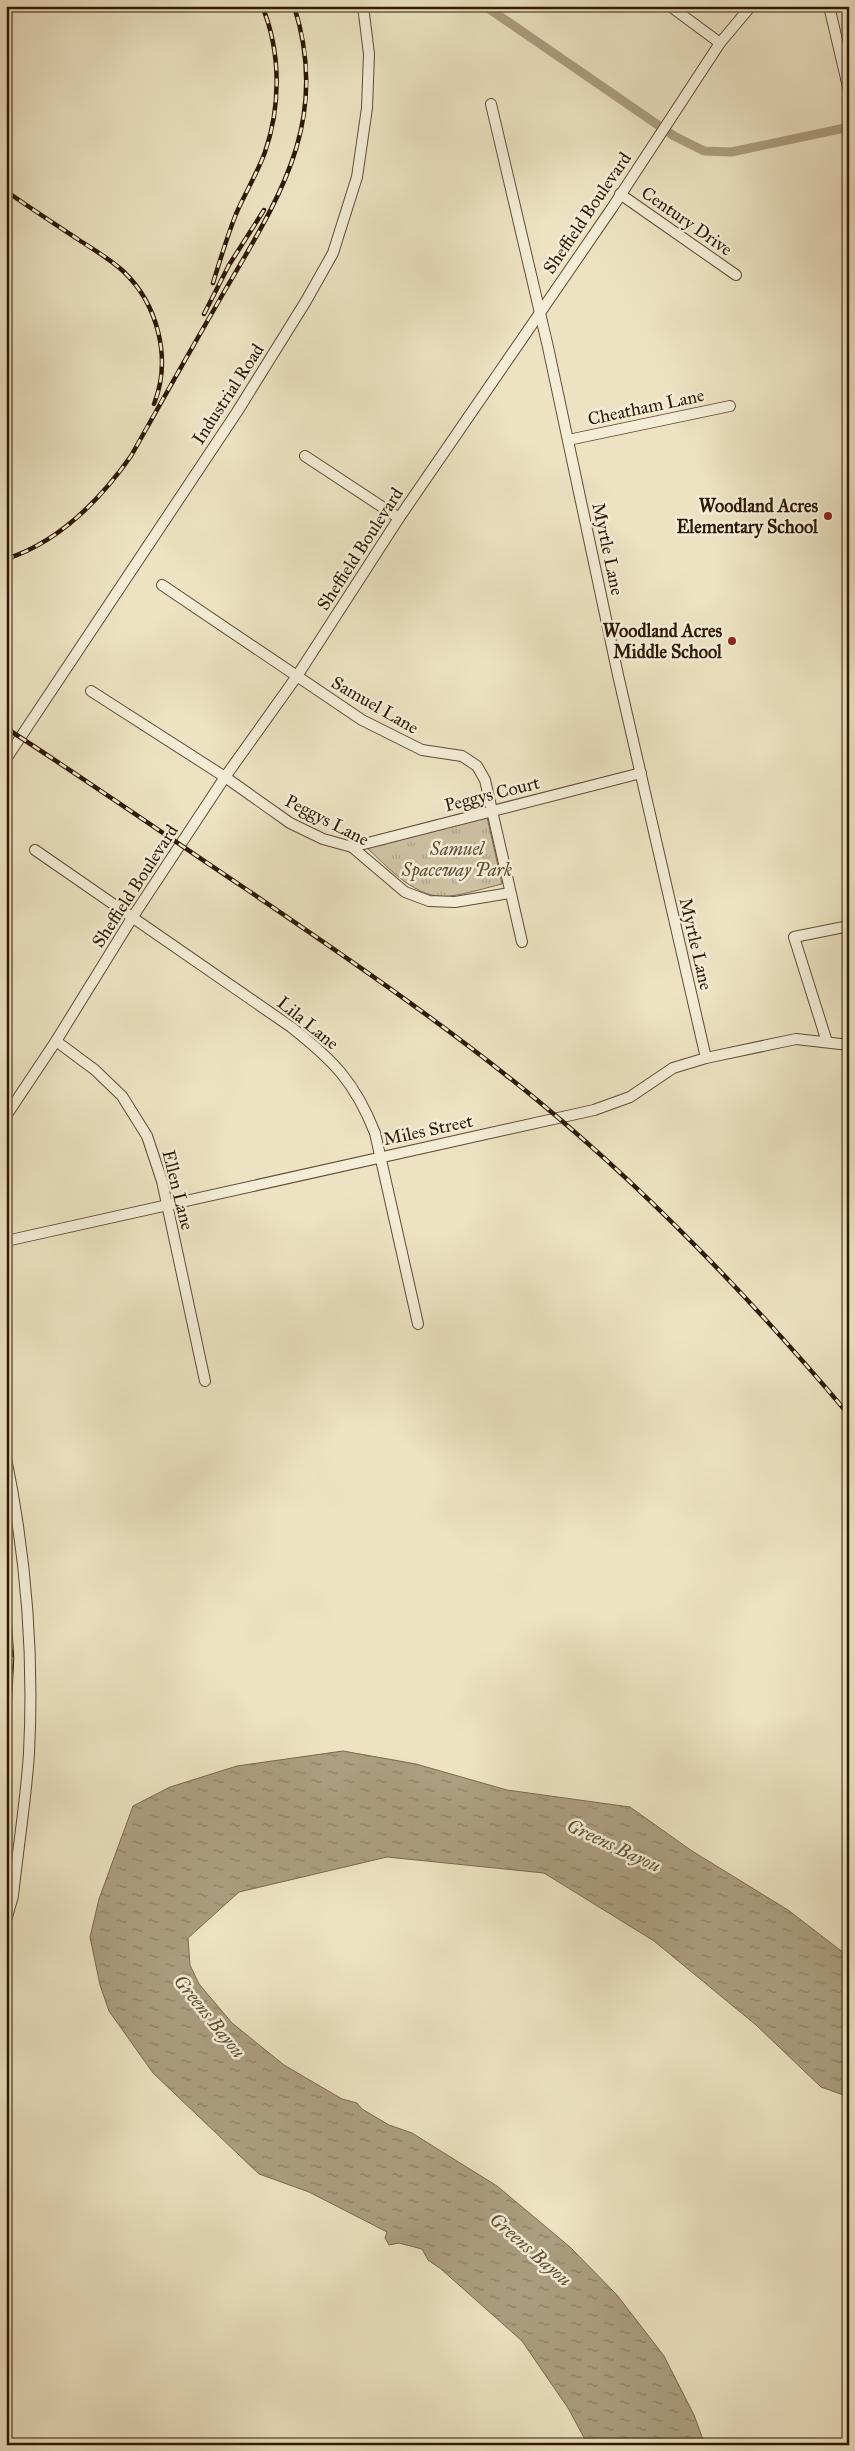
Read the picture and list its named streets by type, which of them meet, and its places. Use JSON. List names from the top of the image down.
{
  "streets": {
    "street": [
      "Sheffield Boulevard",
      "Century Drive",
      "Industrial Road",
      "Cheatham Lane",
      "Myrtle Lane",
      "Samuel Lane",
      "Peggys Court",
      "Peggys Lane",
      "Lila Lane",
      "Miles Street",
      "Ellen Lane"
    ]
  },
  "crossings": [
    ["Sheffield Boulevard", "Century Drive"],
    ["Sheffield Boulevard", "Myrtle Lane"],
    ["Sheffield Boulevard", "Samuel Lane"],
    ["Sheffield Boulevard", "Peggys Lane"],
    ["Sheffield Boulevard", "Lila Lane"],
    ["Sheffield Boulevard", "Ellen Lane"],
    ["Cheatham Lane", "Myrtle Lane"],
    ["Myrtle Lane", "Peggys Court"],
    ["Myrtle Lane", "Miles Street"],
    ["Samuel Lane", "Peggys Court"],
    ["Samuel Lane", "Peggys Lane"],
    ["Peggys Court", "Peggys Lane"],
    ["Lila Lane", "Miles Street"],
    ["Miles Street", "Ellen Lane"]
  ],
  "water": ["Greens Bayou"],
  "parks": ["Samuel Spaceway Park"],
  "places": ["Woodland Acres Elementary School", "Woodland Acres Middle School"]
}
